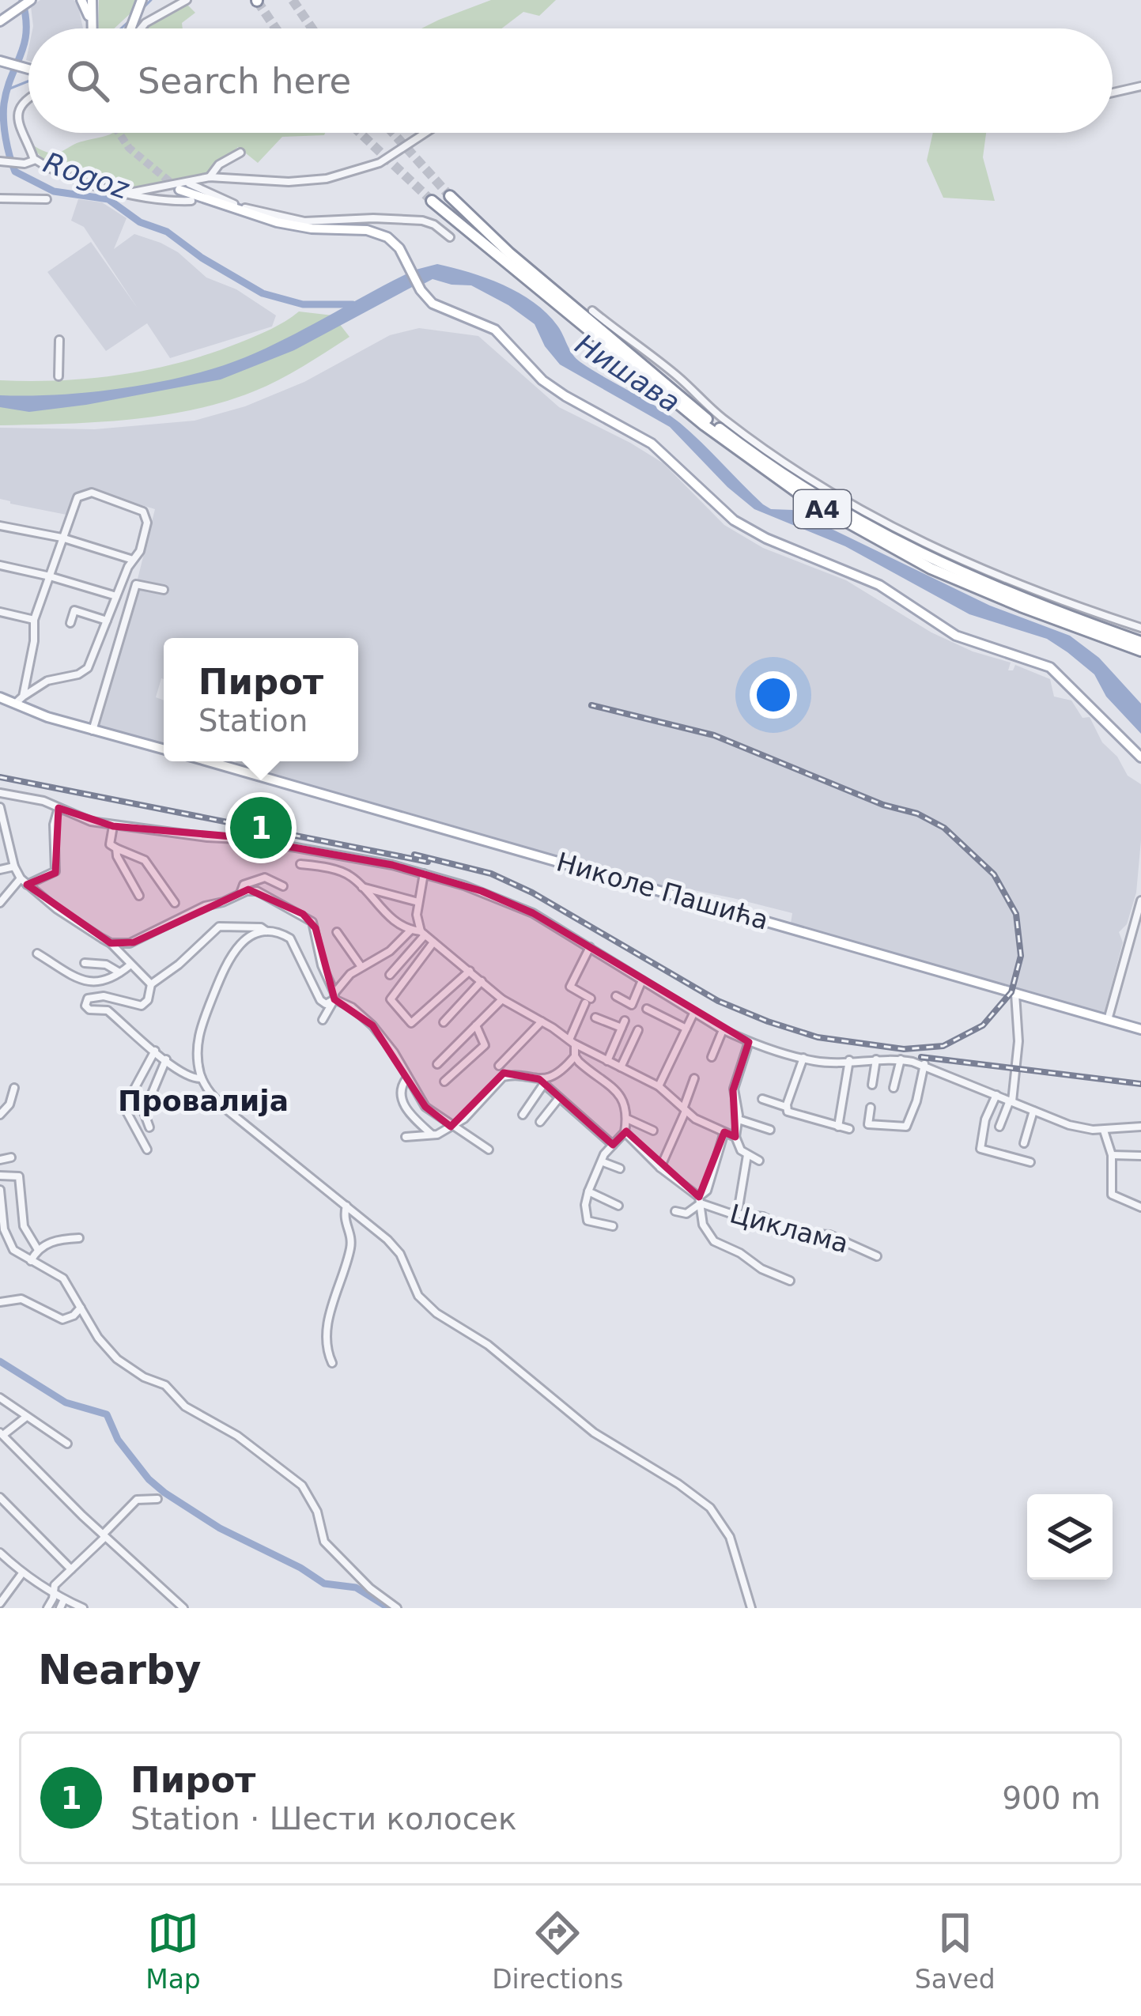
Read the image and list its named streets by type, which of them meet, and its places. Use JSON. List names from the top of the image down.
{
  "streets": {
    "highway": ["A4"],
    "main road": ["Николе Пашића"],
    "street": ["Циклама"]
  },
  "districts": ["Провалија"],
  "water": ["Rogoz", "Нишава"],
  "page": {
    "search": "Search here",
    "popup": ["Пирот", "Station"],
    "pins": "1",
    "heading": "Nearby",
    "list": [
      {
        "mark": "1",
        "name": "Пирот",
        "note": "Station · Шести колосек",
        "value": "900 m"
      }
    ],
    "nav": ["Map", "Directions", "Saved"]
  }
}
